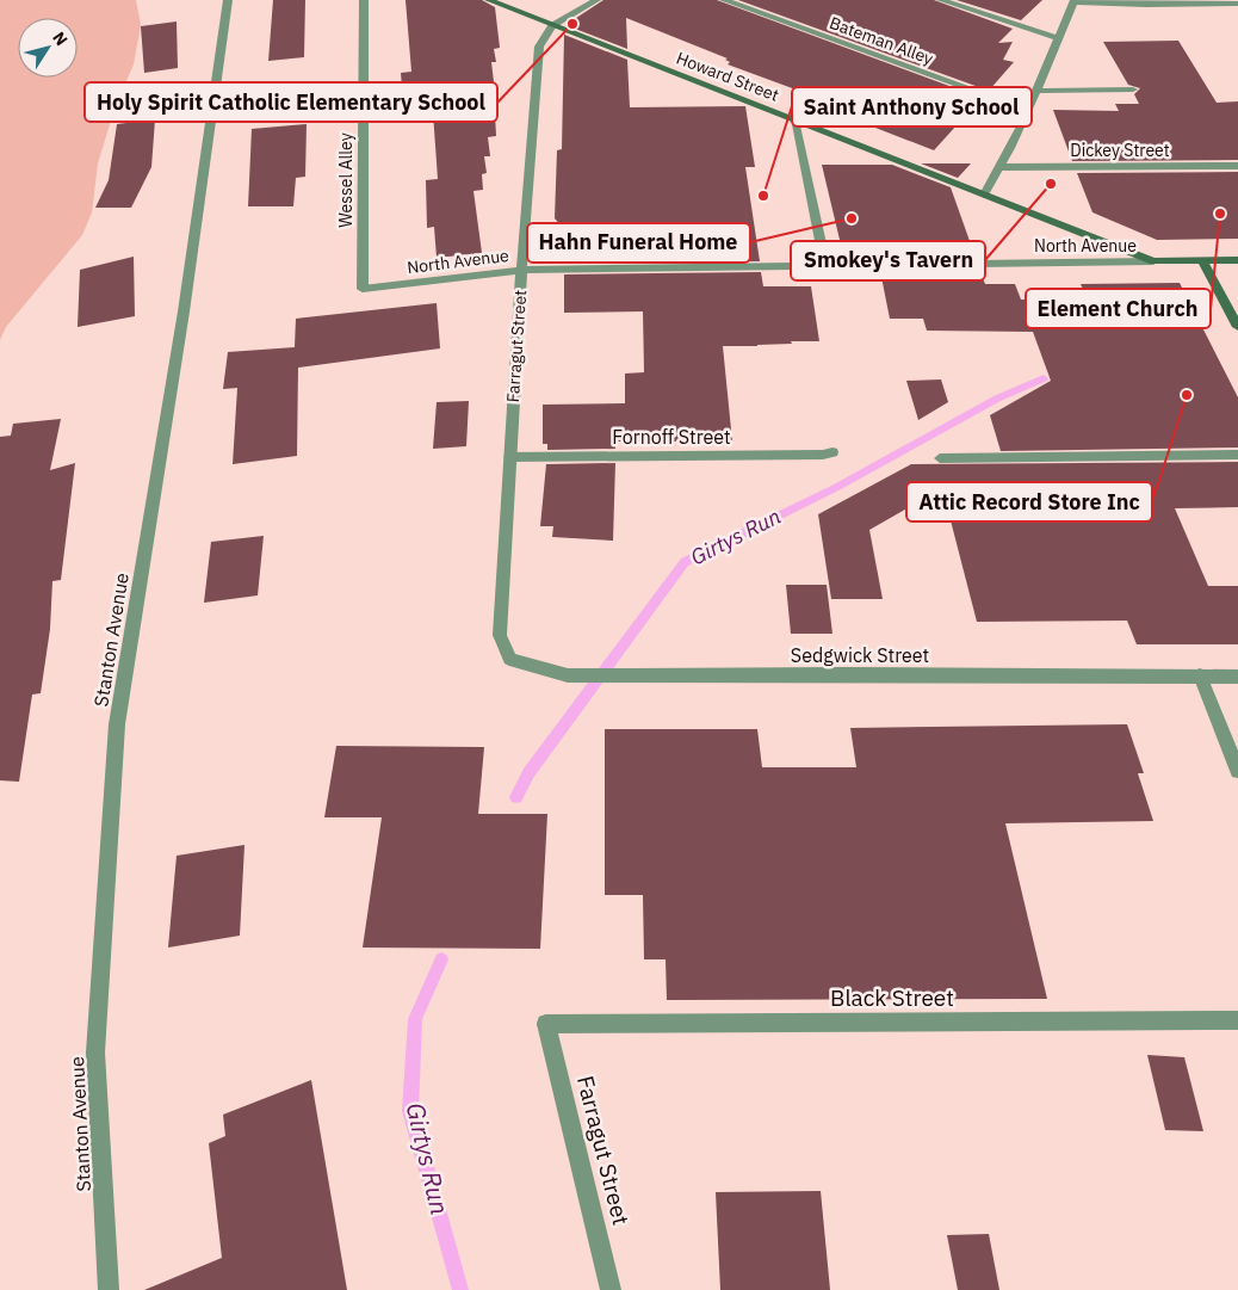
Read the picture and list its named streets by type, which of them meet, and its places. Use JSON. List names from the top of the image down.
{
  "streets": {
    "street": [
      "Bateman Alley",
      "Howard Street",
      "Dickey Street",
      "Wessel Alley",
      "North Avenue",
      "Farragut Street",
      "Fornoff Street",
      "Stanton Avenue",
      "Sedgwick Street",
      "Black Street"
    ]
  },
  "crossings": [
    ["Howard Street", "North Avenue"],
    ["Howard Street", "Farragut Street"],
    ["Wessel Alley", "North Avenue"],
    ["North Avenue", "Farragut Street"],
    ["Farragut Street", "Fornoff Street"],
    ["Farragut Street", "Sedgwick Street"],
    ["Farragut Street", "Black Street"]
  ],
  "water": ["Girtys Run"],
  "places": [
    "Holy Spirit Catholic Elementary School",
    "Smokey's Tavern",
    "Saint Anthony School",
    "Element Church",
    "Hahn Funeral Home",
    "Attic Record Store Inc"
  ],
  "north": "top right"
}
